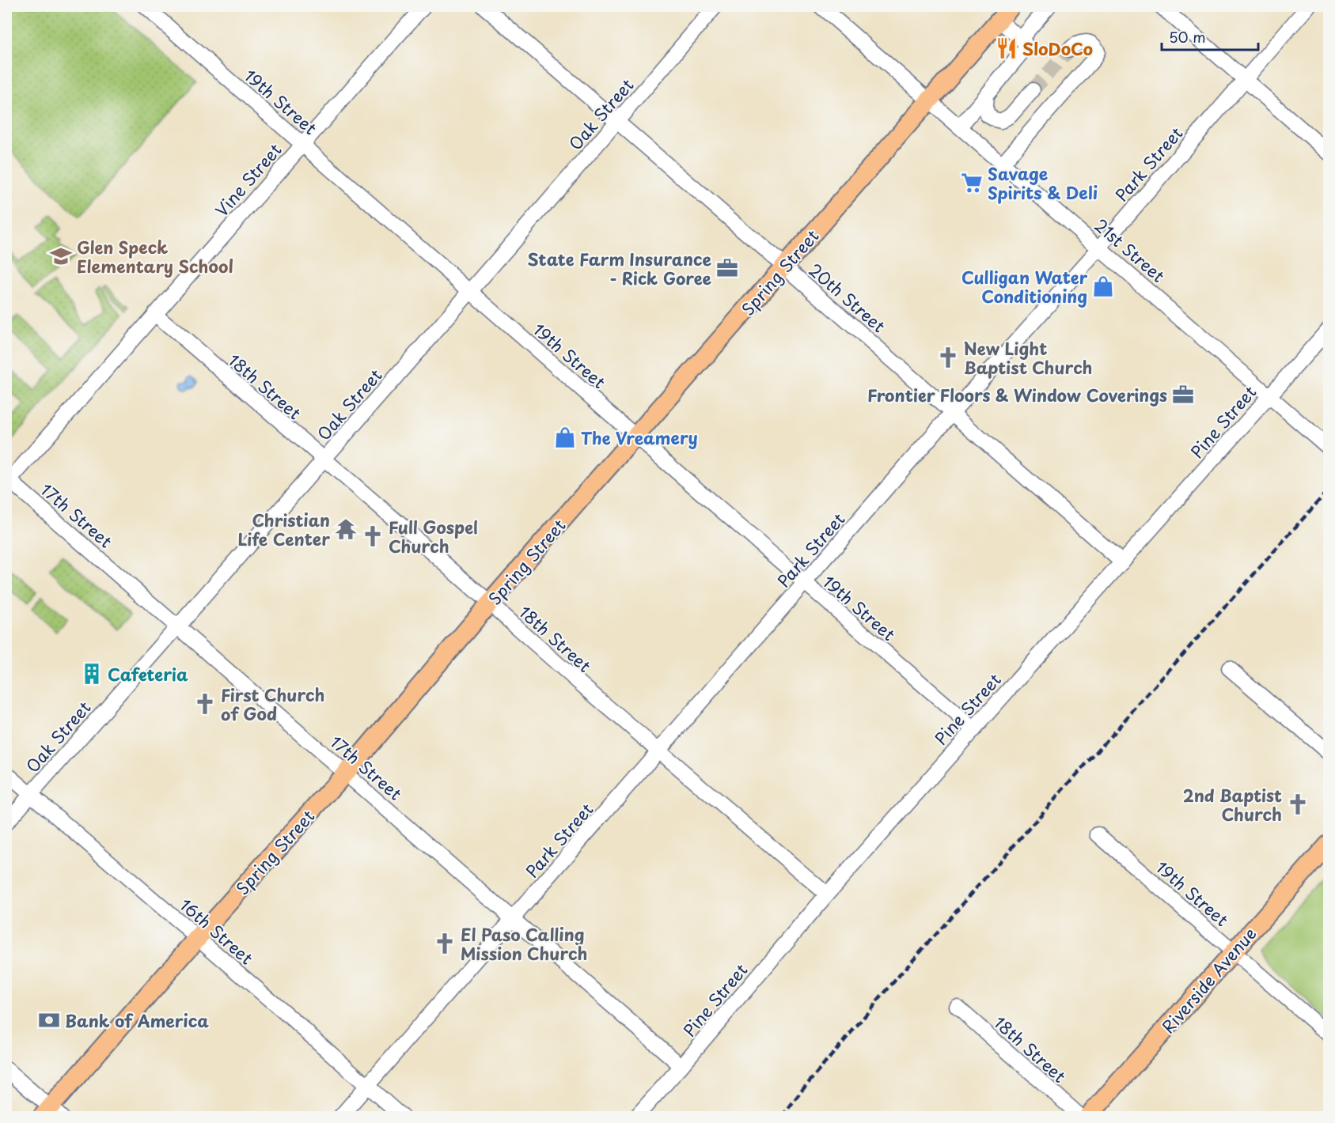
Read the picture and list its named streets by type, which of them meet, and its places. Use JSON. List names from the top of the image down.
{
  "streets": {
    "main road": ["Spring Street", "Riverside Avenue"],
    "street": [
      "19th Street",
      "Oak Street",
      "Park Street",
      "Vine Street",
      "21st Street",
      "20th Street",
      "18th Street",
      "Pine Street",
      "17th Street",
      "16th Street"
    ]
  },
  "crossings": [
    ["19th Street", "Oak Street"],
    ["19th Street", "Park Street"],
    ["19th Street", "Vine Street"],
    ["19th Street", "Spring Street"],
    ["19th Street", "Pine Street"],
    ["19th Street", "Riverside Avenue"],
    ["Oak Street", "20th Street"],
    ["Oak Street", "18th Street"],
    ["Oak Street", "17th Street"],
    ["Oak Street", "16th Street"],
    ["Park Street", "21st Street"],
    ["Park Street", "20th Street"],
    ["Park Street", "18th Street"],
    ["Park Street", "17th Street"],
    ["Park Street", "16th Street"],
    ["Vine Street", "18th Street"],
    ["Vine Street", "17th Street"],
    ["21st Street", "Spring Street"],
    ["21st Street", "Pine Street"],
    ["Spring Street", "20th Street"],
    ["Spring Street", "18th Street"],
    ["Spring Street", "17th Street"],
    ["Spring Street", "16th Street"],
    ["20th Street", "Pine Street"],
    ["18th Street", "Pine Street"],
    ["Pine Street", "17th Street"]
  ],
  "places": {
    "restaurant": ["SloDoCo"],
    "supermarket": ["Savage Spirits & Deli"],
    "school or university": ["Glen Speck Elementary School"],
    "office": ["State Farm Insurance - Rick Goree", "Frontier Floors & Window Coverings"],
    "shop": ["Culligan Water Conditioning", "The Vreamery"],
    "church": [
      "New Light Baptist Church",
      "Full Gospel Church",
      "First Church of God",
      "2nd Baptist Church",
      "El Paso Calling Mission Church"
    ],
    "temple": ["Christian Life Center"],
    "building": ["Cafeteria"],
    "bank": ["Bank of America"]
  },
  "scale_bar": "50 m"
}
